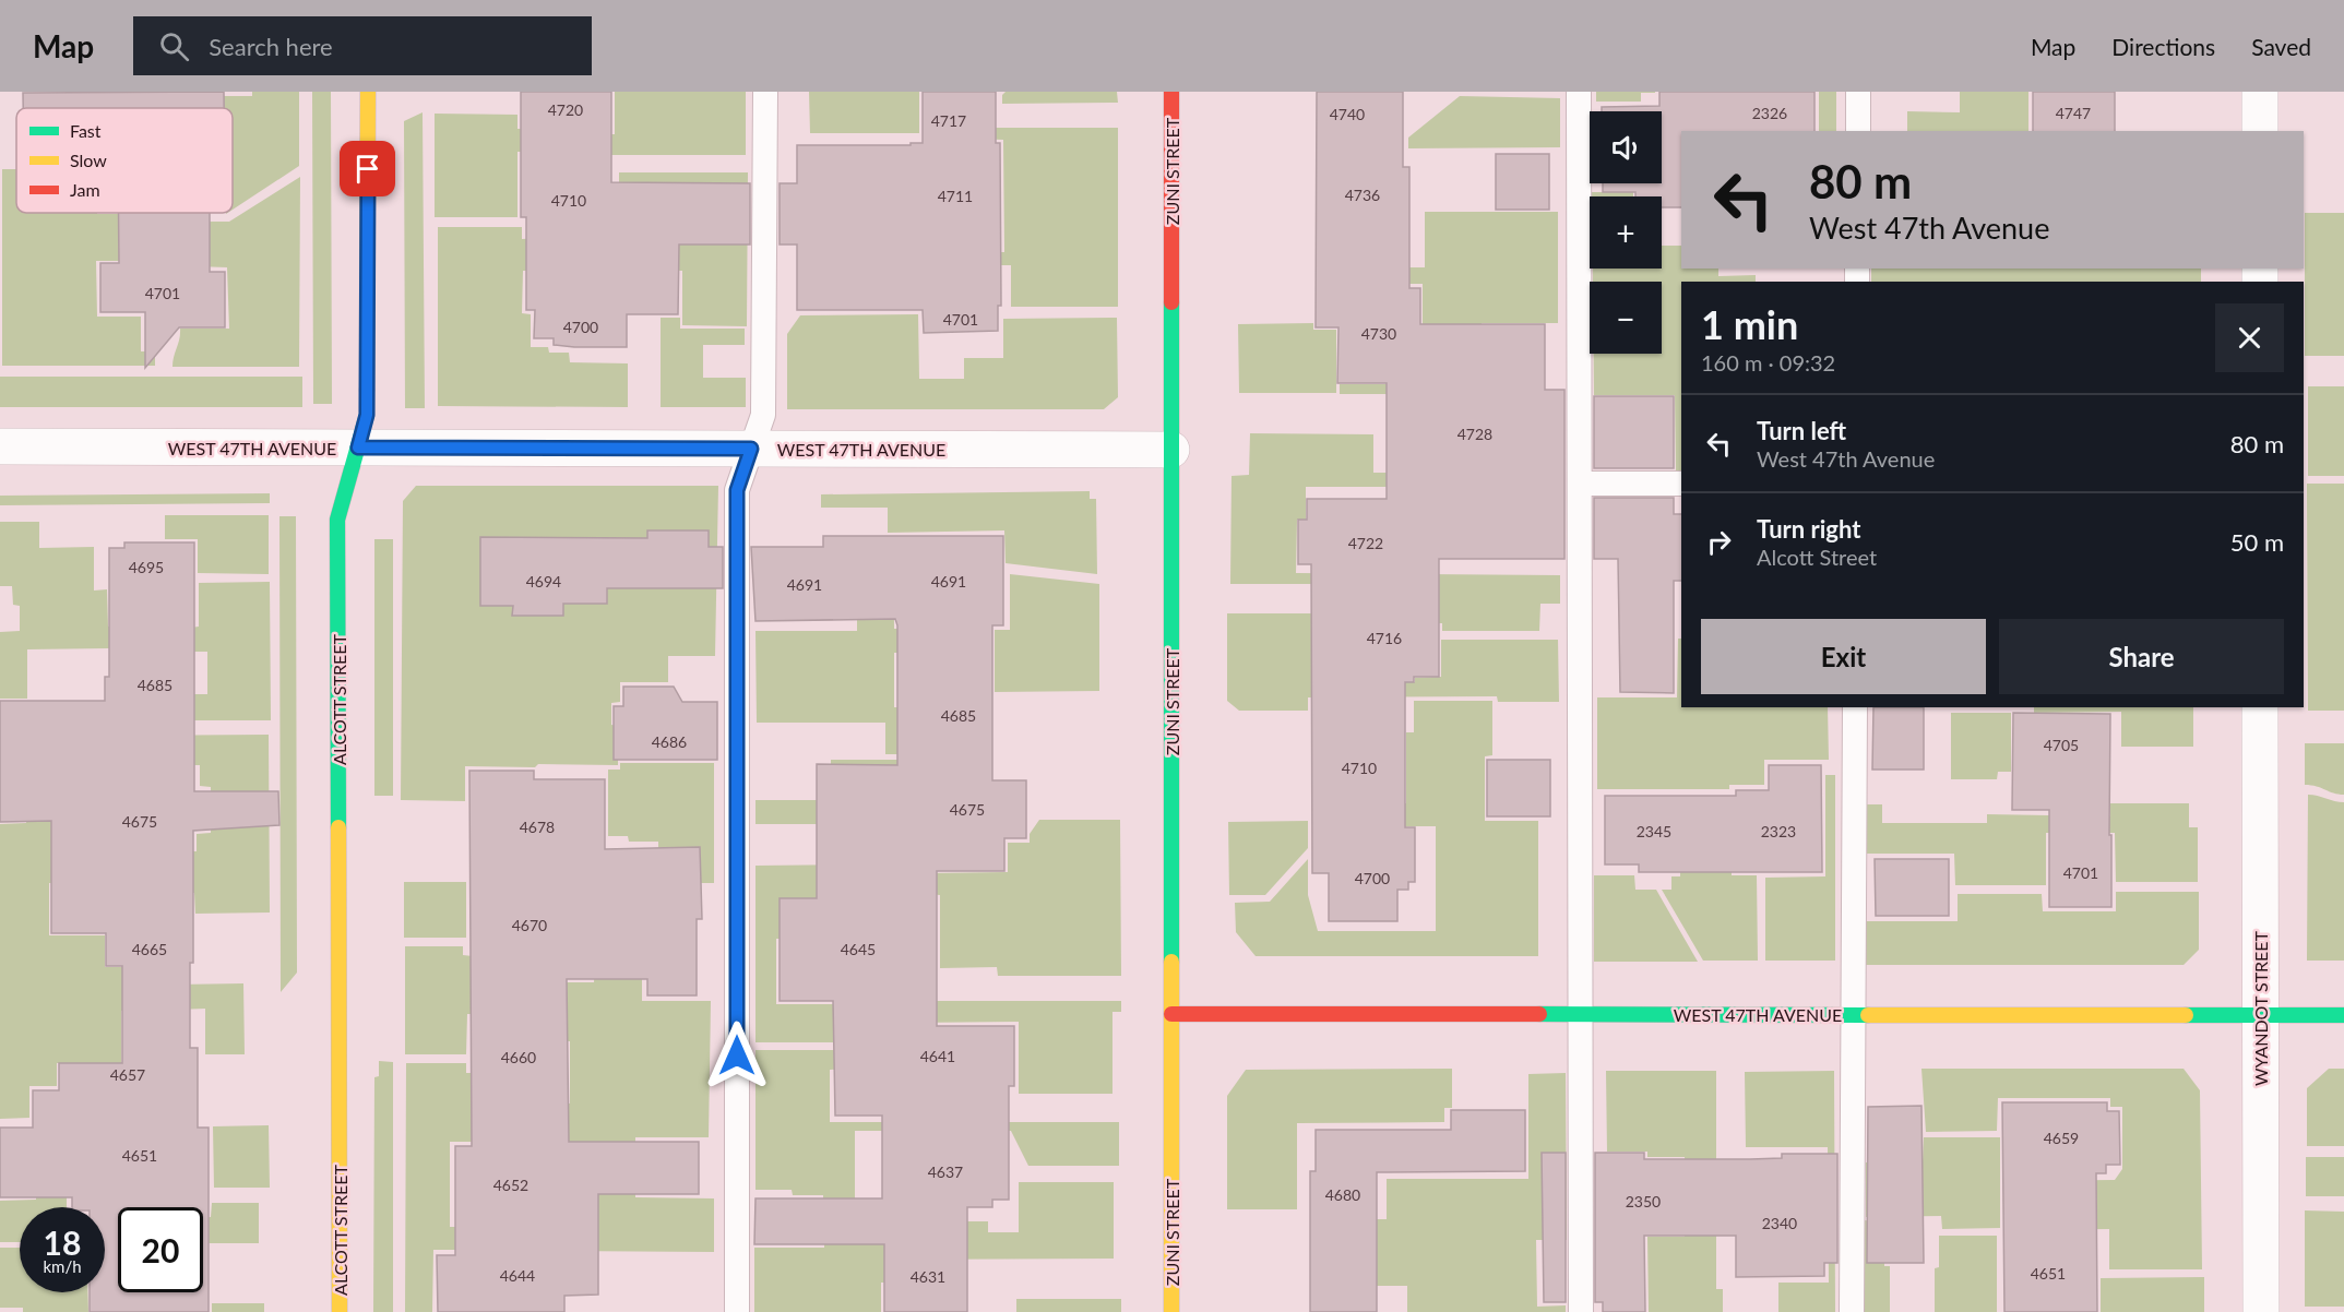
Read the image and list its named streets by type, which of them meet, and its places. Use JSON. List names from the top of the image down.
{
  "streets": {
    "street": [
      "ZUNI STREET",
      "WEST 47TH AVENUE",
      "ALCOTT STREET",
      "WYANDOT STREET"
    ]
  },
  "crossings": [
    ["ZUNI STREET", "WEST 47TH AVENUE"],
    ["WEST 47TH AVENUE", "ALCOTT STREET"],
    ["WEST 47TH AVENUE", "WYANDOT STREET"]
  ],
  "house_numbers": [
    "4720",
    "2326",
    "4747",
    "4740",
    "4717",
    "4736",
    "4711",
    "4710",
    "4701",
    "4701",
    "4700",
    "4730",
    "4728",
    "4722",
    "4695",
    "4694",
    "4691",
    "4691",
    "4716",
    "4685",
    "4685",
    "4686",
    "4705",
    "4710",
    "4675",
    "4675",
    "4678",
    "2345",
    "2323",
    "4701",
    "4700",
    "4670",
    "4665",
    "4645",
    "4641",
    "4660",
    "4657",
    "4659",
    "4651",
    "4637",
    "4652",
    "4680",
    "2350",
    "2340",
    "4651",
    "4644",
    "4631"
  ],
  "legend": ["Fast", "Slow", "Jam"],
  "page": {
    "header": "Map",
    "search": "Search here",
    "nav": ["Map", "Directions", "Saved"],
    "map_buttons": ["+", "−"],
    "turn": ["80 m", "West 47th Avenue"],
    "heading": ["1 min", "160 m · 09:32"],
    "list": [
      {
        "name": "Turn left",
        "note": "West 47th Avenue",
        "value": "80 m"
      },
      {
        "name": "Turn right",
        "note": "Alcott Street",
        "value": "50 m"
      }
    ],
    "buttons": ["Exit", "Share"],
    "speed": "18 km/h",
    "limit": "20"
  }
}
